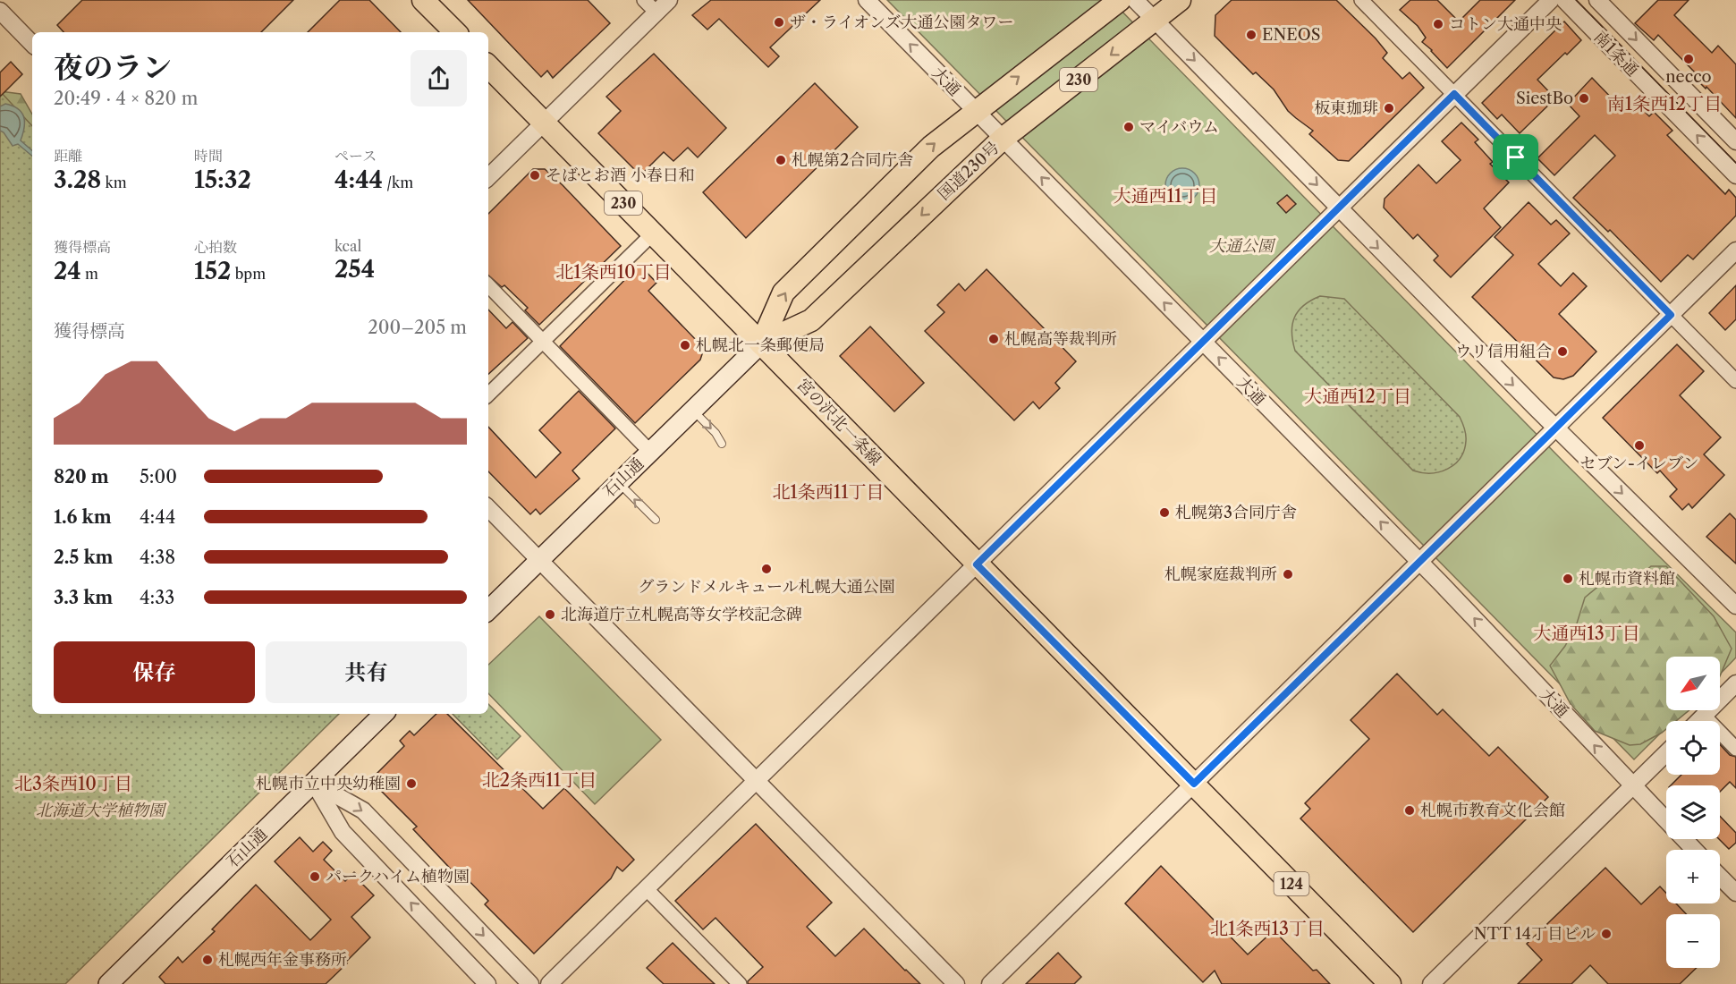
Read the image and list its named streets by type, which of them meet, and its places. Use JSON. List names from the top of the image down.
{
  "streets": {
    "main road": [
      "230",
      "国道230号",
      "宮の沢北一条線",
      "石山通",
      "124"
    ],
    "street": ["南1条通", "大通"]
  },
  "crossings": [
    ["230", "大通"],
    ["230", "国道230号"],
    ["230", "宮の沢北一条線"],
    ["230", "石山通"],
    ["大通", "国道230号"],
    ["国道230号", "宮の沢北一条線"],
    ["国道230号", "石山通"],
    ["宮の沢北一条線", "石山通"]
  ],
  "one_way": ["大通"],
  "districts": [
    "南1条西12丁目",
    "大通西11丁目",
    "北1条西10丁目",
    "大通西12丁目",
    "北1条西11丁目",
    "大通西13丁目",
    "北2条西11丁目",
    "北3条西10丁目",
    "北1条西13丁目"
  ],
  "parks": ["大通公園", "北海道大学植物園"],
  "places": [
    "ザ・ライオンズ大通公園タワー",
    "コトン大通中央",
    "ENEOS",
    "necco",
    "SiestBo",
    "板東珈琲",
    "マイバウム",
    "札幌第2合同庁舎",
    "そばとお酒 小春日和",
    "札幌高等裁判所",
    "札幌北一条郵便局",
    "ウリ信用組合",
    "セブン-イレブン",
    "札幌第3合同庁舎",
    "グランドメルキュール札幌大通公園",
    "札幌家庭裁判所",
    "札幌市資料館",
    "北海道庁立札幌高等女学校記念碑",
    "札幌市立中央幼稚園",
    "札幌市教育文化会館",
    "パークハイム植物園",
    "NTT 14丁目ビル",
    "札幌西年金事務所"
  ],
  "north": "bottom left",
  "page": {
    "heading": ["夜のラン", "20:49 · 4 × 820 m"],
    "stats": [
      ["距離", "3.28 km"],
      ["時間", "15:32"],
      ["ペース", "4:44 /km"],
      ["獲得標高", "24 m"],
      ["心拍数", "152 bpm"],
      ["kcal", "254"]
    ],
    "chart": ["獲得標高", "200–205 m"],
    "list": [
      {
        "name": "820 m",
        "note": "5:00"
      },
      {
        "name": "1.6 km",
        "note": "4:44"
      },
      {
        "name": "2.5 km",
        "note": "4:38"
      },
      {
        "name": "3.3 km",
        "note": "4:33"
      }
    ],
    "buttons": ["保存", "共有"],
    "map_buttons": ["+", "−"]
  }
}
